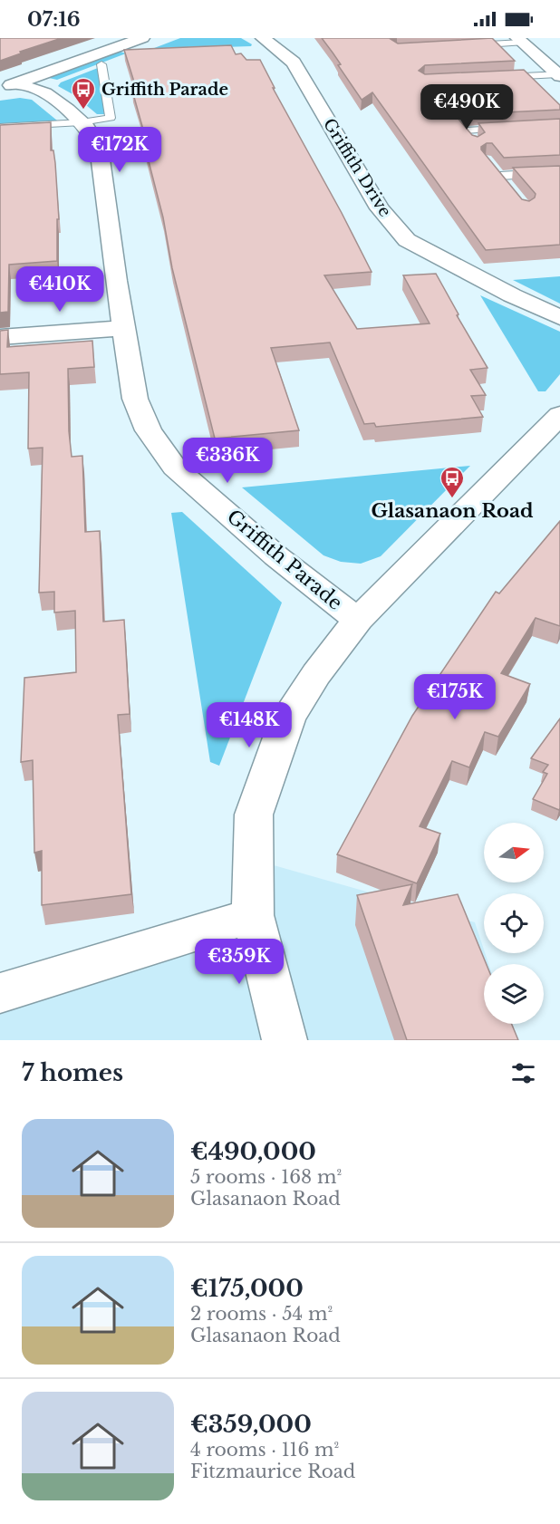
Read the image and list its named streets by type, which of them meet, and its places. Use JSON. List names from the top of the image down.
{
  "streets": {
    "street": ["Griffith Drive", "Griffith Parade"]
  },
  "places": {
    "bus stop": ["Griffith Parade", "Glasanaon Road"]
  },
  "north": "right",
  "page": {
    "status": "07:16",
    "price": [
      "€490K",
      "€172K",
      "€410K",
      "€336K",
      "€175K",
      "€148K",
      "€359K"
    ],
    "heading": "7 homes",
    "list": [
      {
        "name": "€490,000",
        "note": "5 rooms · 168 m² · Glasanaon Road"
      },
      {
        "name": "€175,000",
        "note": "2 rooms · 54 m² · Glasanaon Road"
      },
      {
        "name": "€359,000",
        "note": "4 rooms · 116 m² · Fitzmaurice Road"
      }
    ]
  }
}
